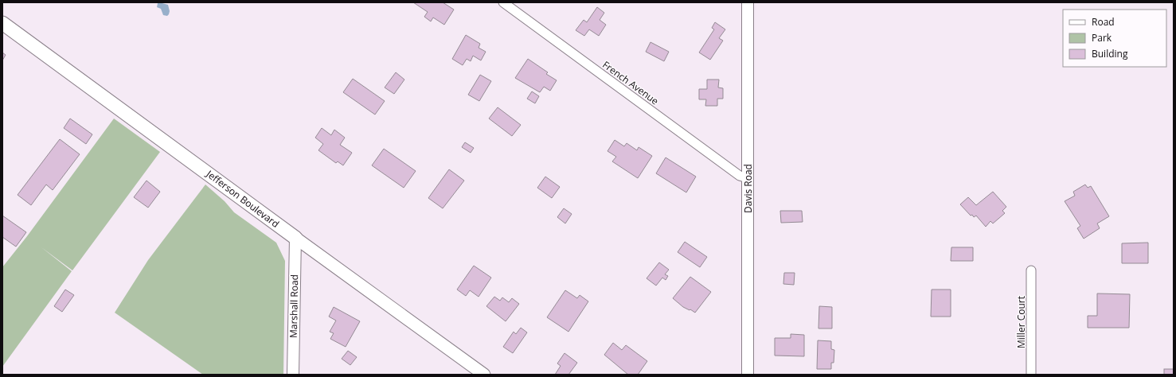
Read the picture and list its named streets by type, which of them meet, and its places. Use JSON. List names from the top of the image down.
{
  "streets": {
    "main road": ["Jefferson Boulevard"],
    "street": [
      "French Avenue",
      "Davis Road",
      "Marshall Road",
      "Miller Court"
    ]
  },
  "crossings": [
    ["French Avenue", "Davis Road"],
    ["Jefferson Boulevard", "Marshall Road"]
  ],
  "legend": ["Road", "Park", "Building"]
}
